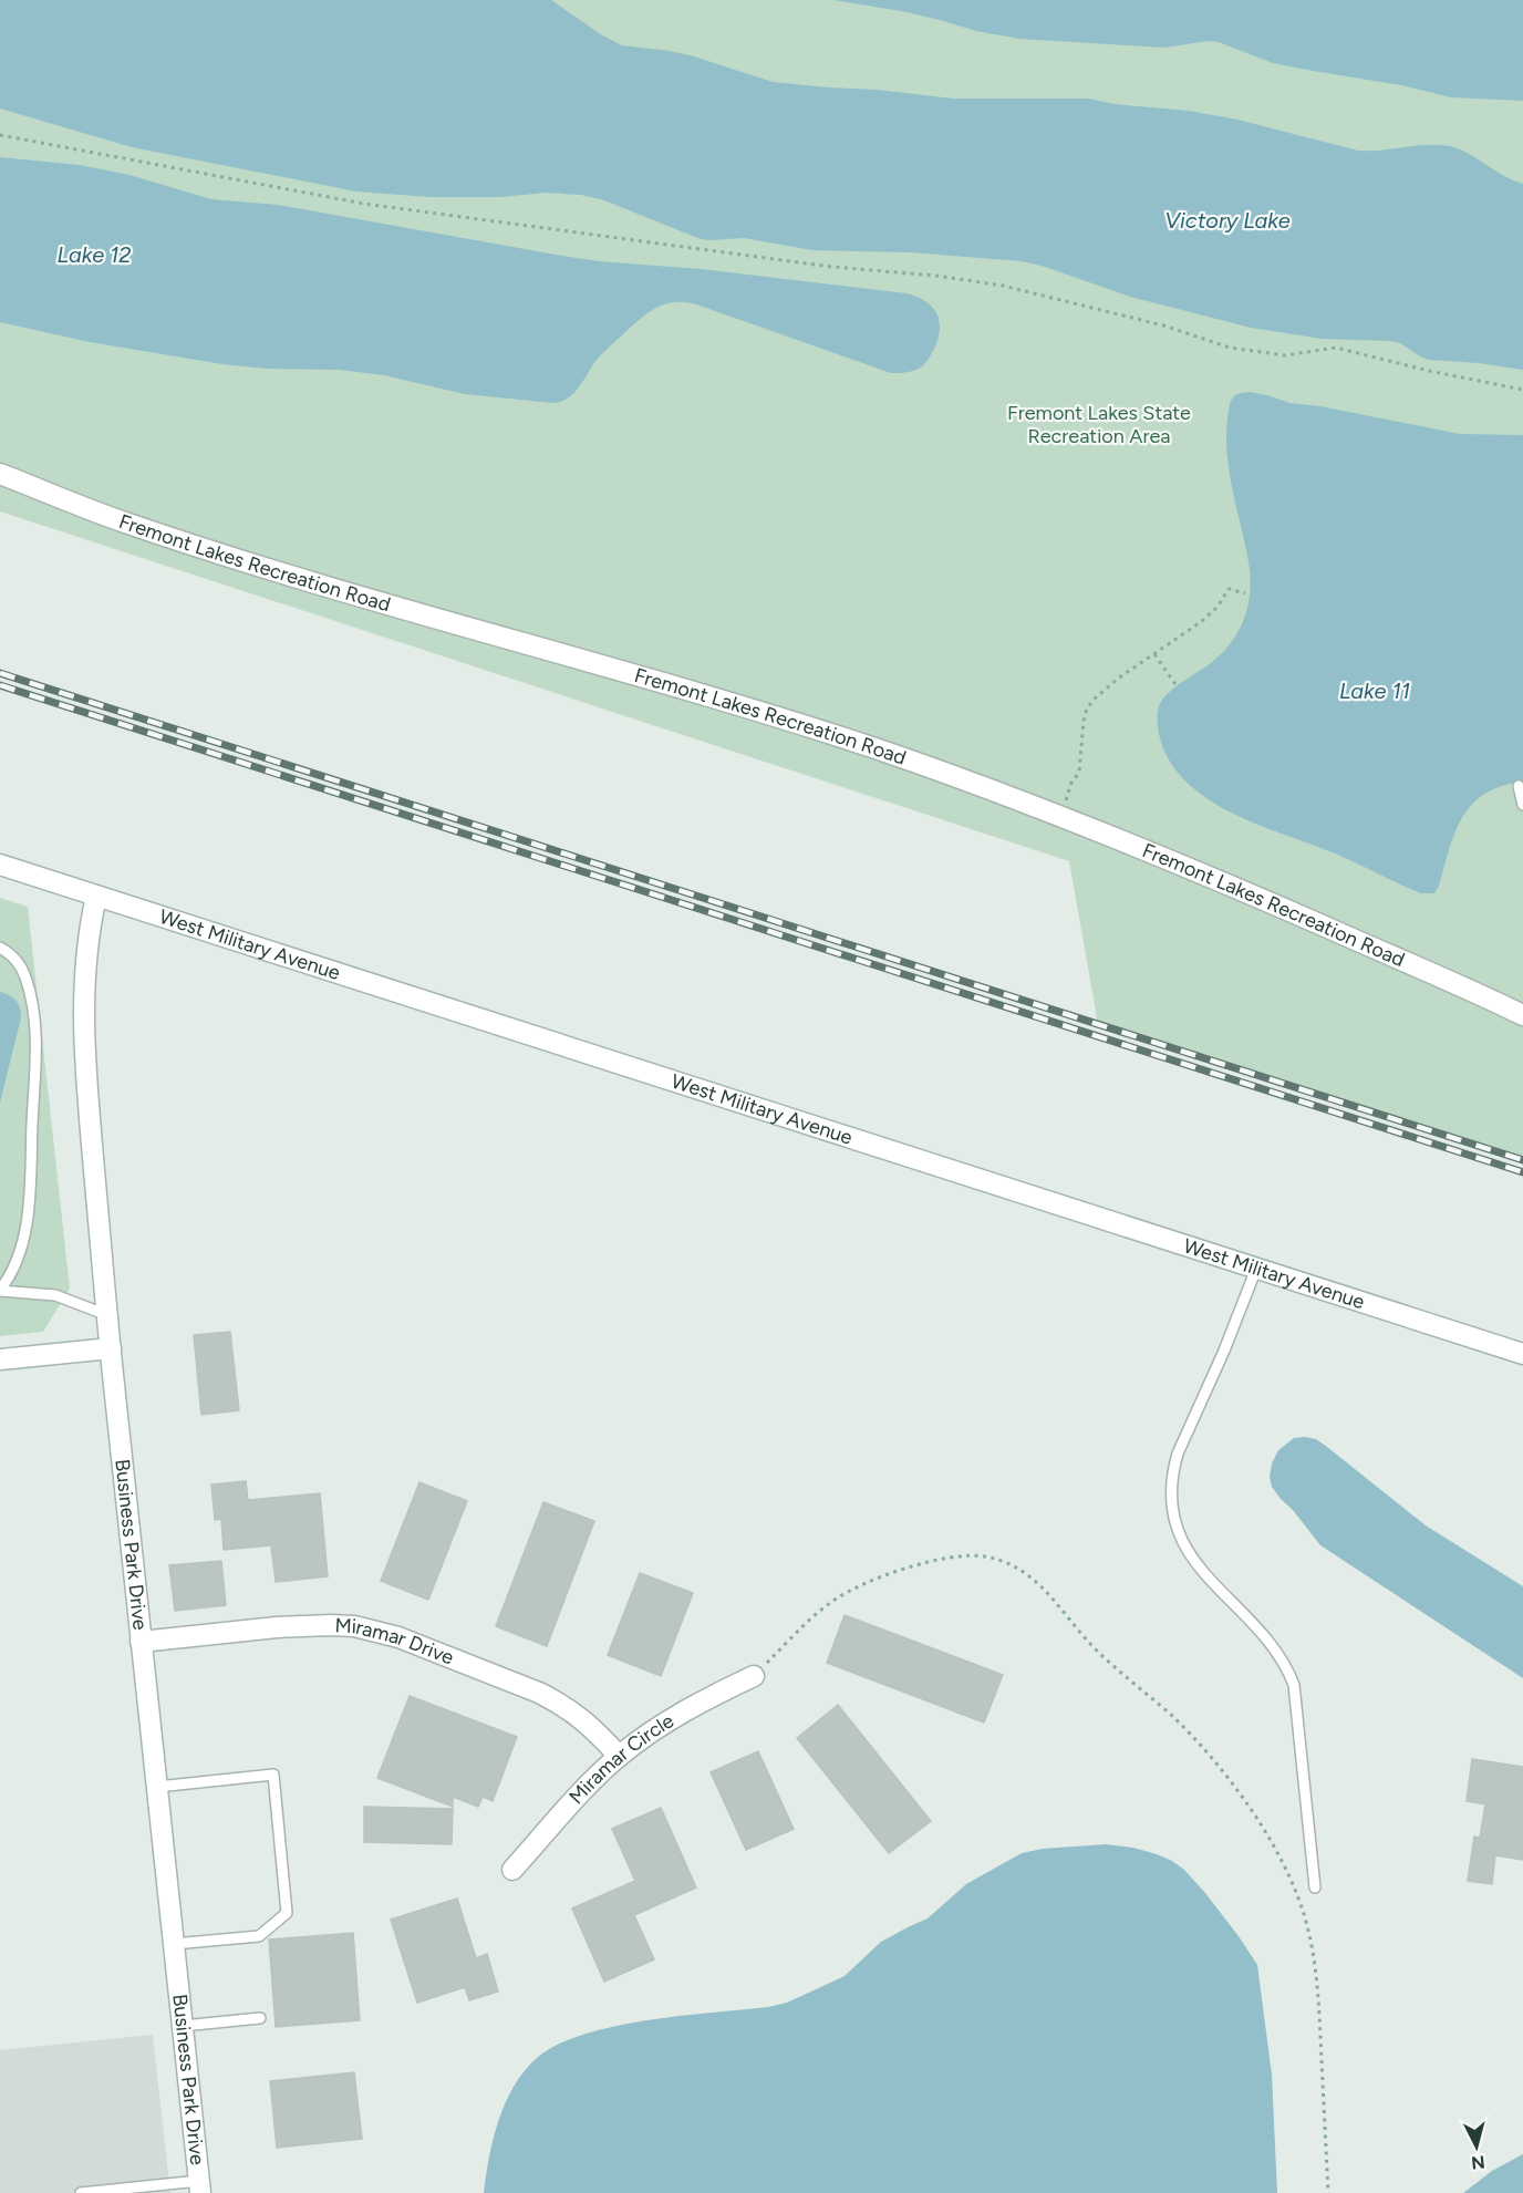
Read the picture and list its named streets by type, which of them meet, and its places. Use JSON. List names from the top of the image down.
{
  "streets": {
    "street": [
      "Fremont Lakes Recreation Road",
      "West Military Avenue",
      "Business Park Drive",
      "Miramar Drive",
      "Miramar Circle"
    ]
  },
  "crossings": [
    ["West Military Avenue", "Business Park Drive"],
    ["Business Park Drive", "Miramar Drive"],
    ["Miramar Drive", "Miramar Circle"]
  ],
  "water": ["Victory Lake", "Lake 12", "Lake 11"],
  "parks": ["Fremont Lakes State Recreation Area"],
  "north": "bottom"
}
